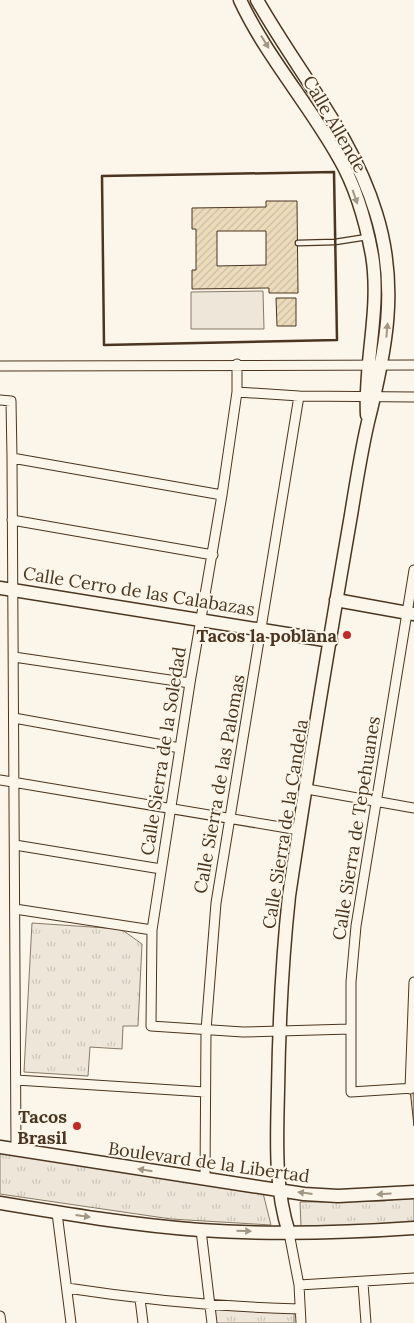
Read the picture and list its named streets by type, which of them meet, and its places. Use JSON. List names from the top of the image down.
{
  "streets": {
    "street": [
      "Calle Allende",
      "Calle Cerro de las Calabazas",
      "Calle Sierra de la Soledad",
      "Calle Sierra de las Palomas",
      "Calle Sierra de la Candela",
      "Calle Sierra de Tepehuanes",
      "Boulevard de la Libertad"
    ]
  },
  "crossings": [
    ["Calle Allende", "Calle Sierra de la Candela"],
    ["Calle Cerro de las Calabazas", "Calle Sierra de la Soledad"],
    ["Calle Cerro de las Calabazas", "Calle Sierra de las Palomas"],
    ["Calle Cerro de las Calabazas", "Calle Sierra de la Candela"],
    ["Calle Sierra de la Soledad", "Calle Sierra de las Palomas"],
    ["Calle Sierra de las Palomas", "Boulevard de la Libertad"],
    ["Calle Sierra de la Candela", "Boulevard de la Libertad"]
  ],
  "places": ["Tacos la poblana", "Tacos Brasil"]
}
